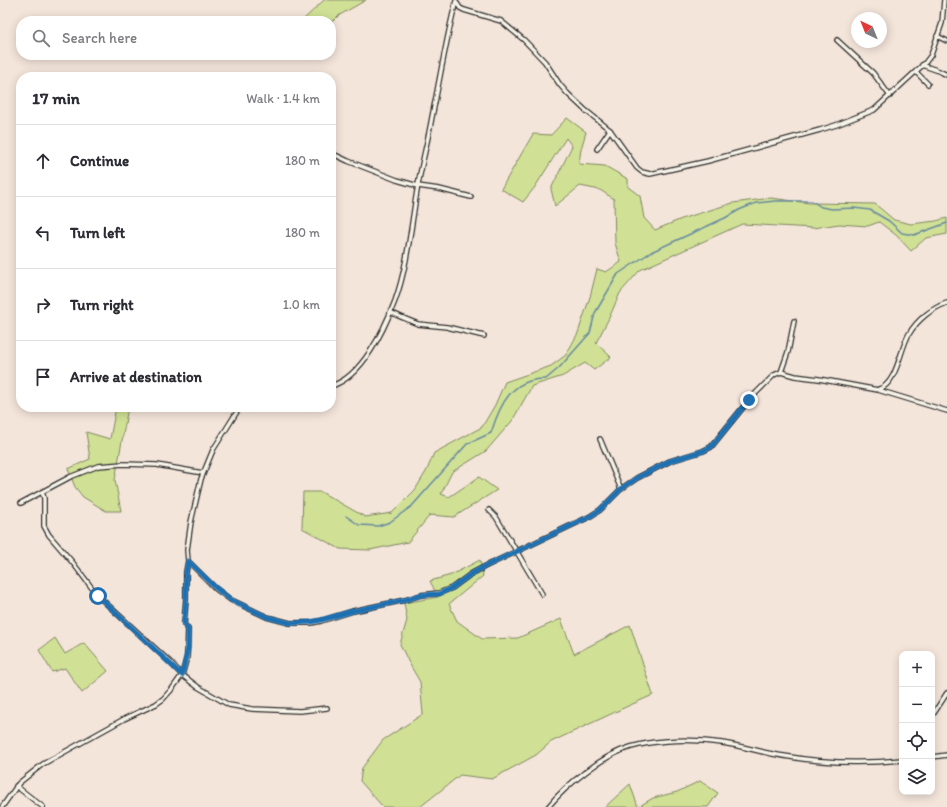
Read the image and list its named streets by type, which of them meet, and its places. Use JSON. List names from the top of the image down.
{
  "north": "top left",
  "page": {
    "search": "Search here",
    "heading": ["17 min", "Walk · 1.4 km"],
    "list": [
      ["Continue", "180 m"],
      ["Turn left", "180 m"],
      ["Turn right", "1.0 km"],
      "Arrive at destination"
    ],
    "map_buttons": ["+", "−"]
  }
}
